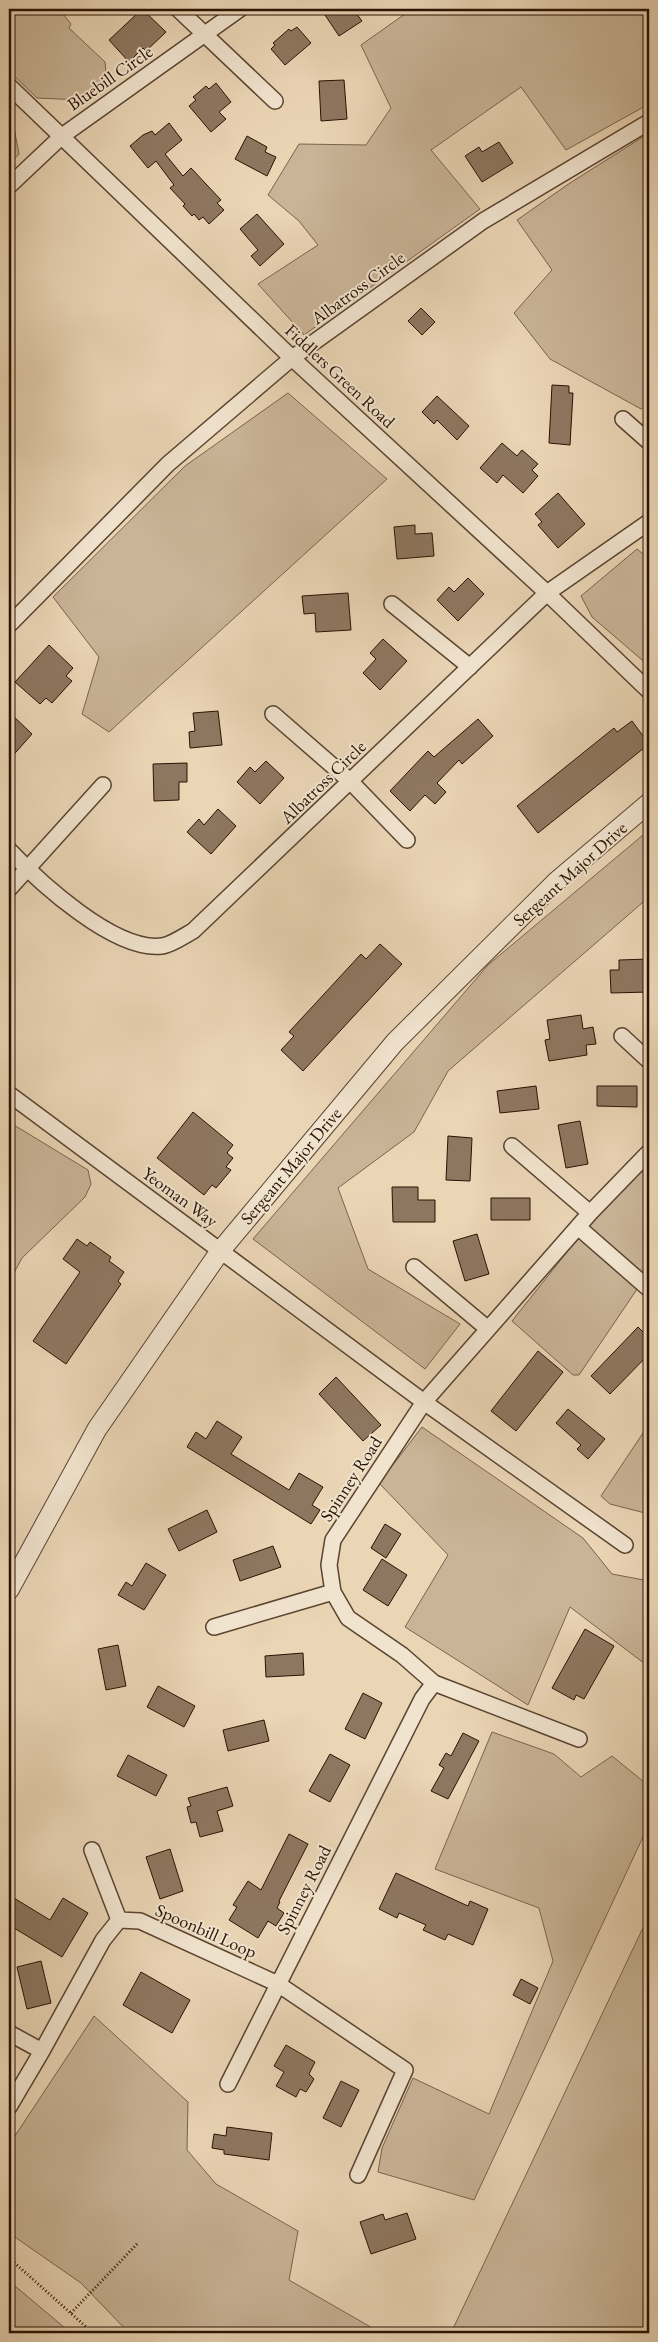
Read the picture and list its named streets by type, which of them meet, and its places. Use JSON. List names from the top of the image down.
{
  "streets": {
    "street": [
      "Bluebill Circle",
      "Albatross Circle",
      "Fiddlers Green Road",
      "Sergeant Major Drive",
      "Yeoman Way",
      "Spinney Road",
      "Spoonbill Loop"
    ]
  },
  "crossings": [
    ["Bluebill Circle", "Fiddlers Green Road"],
    ["Albatross Circle", "Fiddlers Green Road"],
    ["Sergeant Major Drive", "Yeoman Way"],
    ["Yeoman Way", "Spinney Road"],
    ["Spinney Road", "Spoonbill Loop"]
  ]
}
